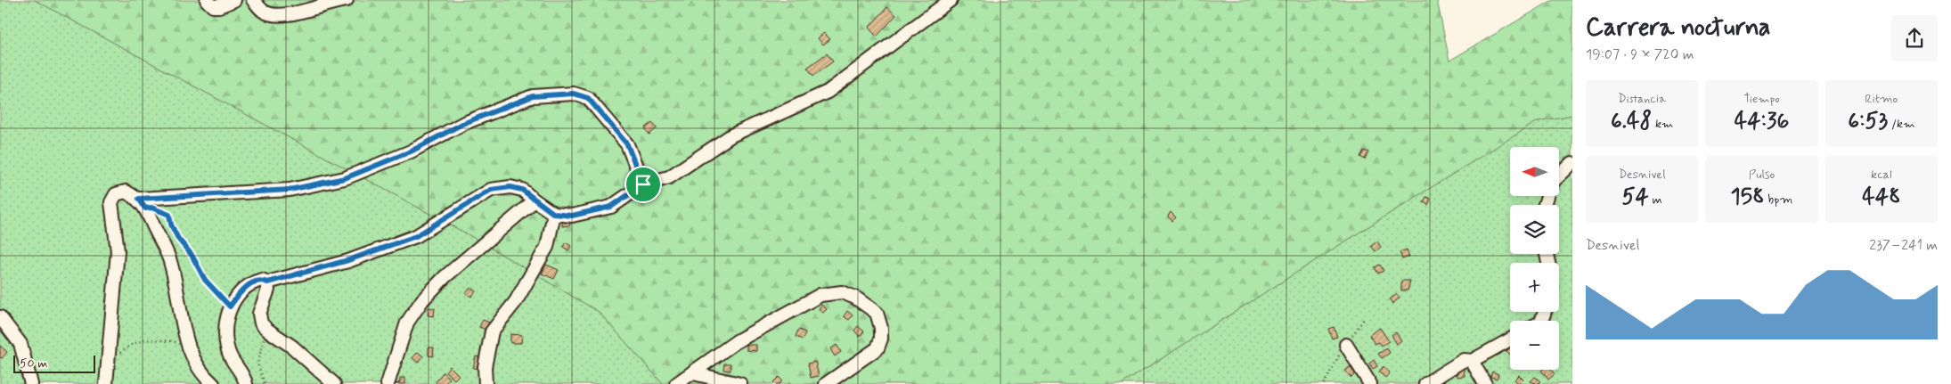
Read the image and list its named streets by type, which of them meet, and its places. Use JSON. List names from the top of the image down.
{
  "scale_bar": "50 m",
  "north": "left",
  "page": {
    "heading": ["Carrera nocturna", "19:07 · 9 × 720 m"],
    "stats": [
      ["Distancia", "6.48 km"],
      ["Tiempo", "44:36"],
      ["Ritmo", "6:53 /km"],
      ["Desnivel", "54 m"],
      ["Pulso", "158 bpm"],
      ["kcal", "448"]
    ],
    "map_buttons": ["+", "−"],
    "chart": ["Desnivel", "237–241 m"],
    "scale": "50 m"
  }
}
